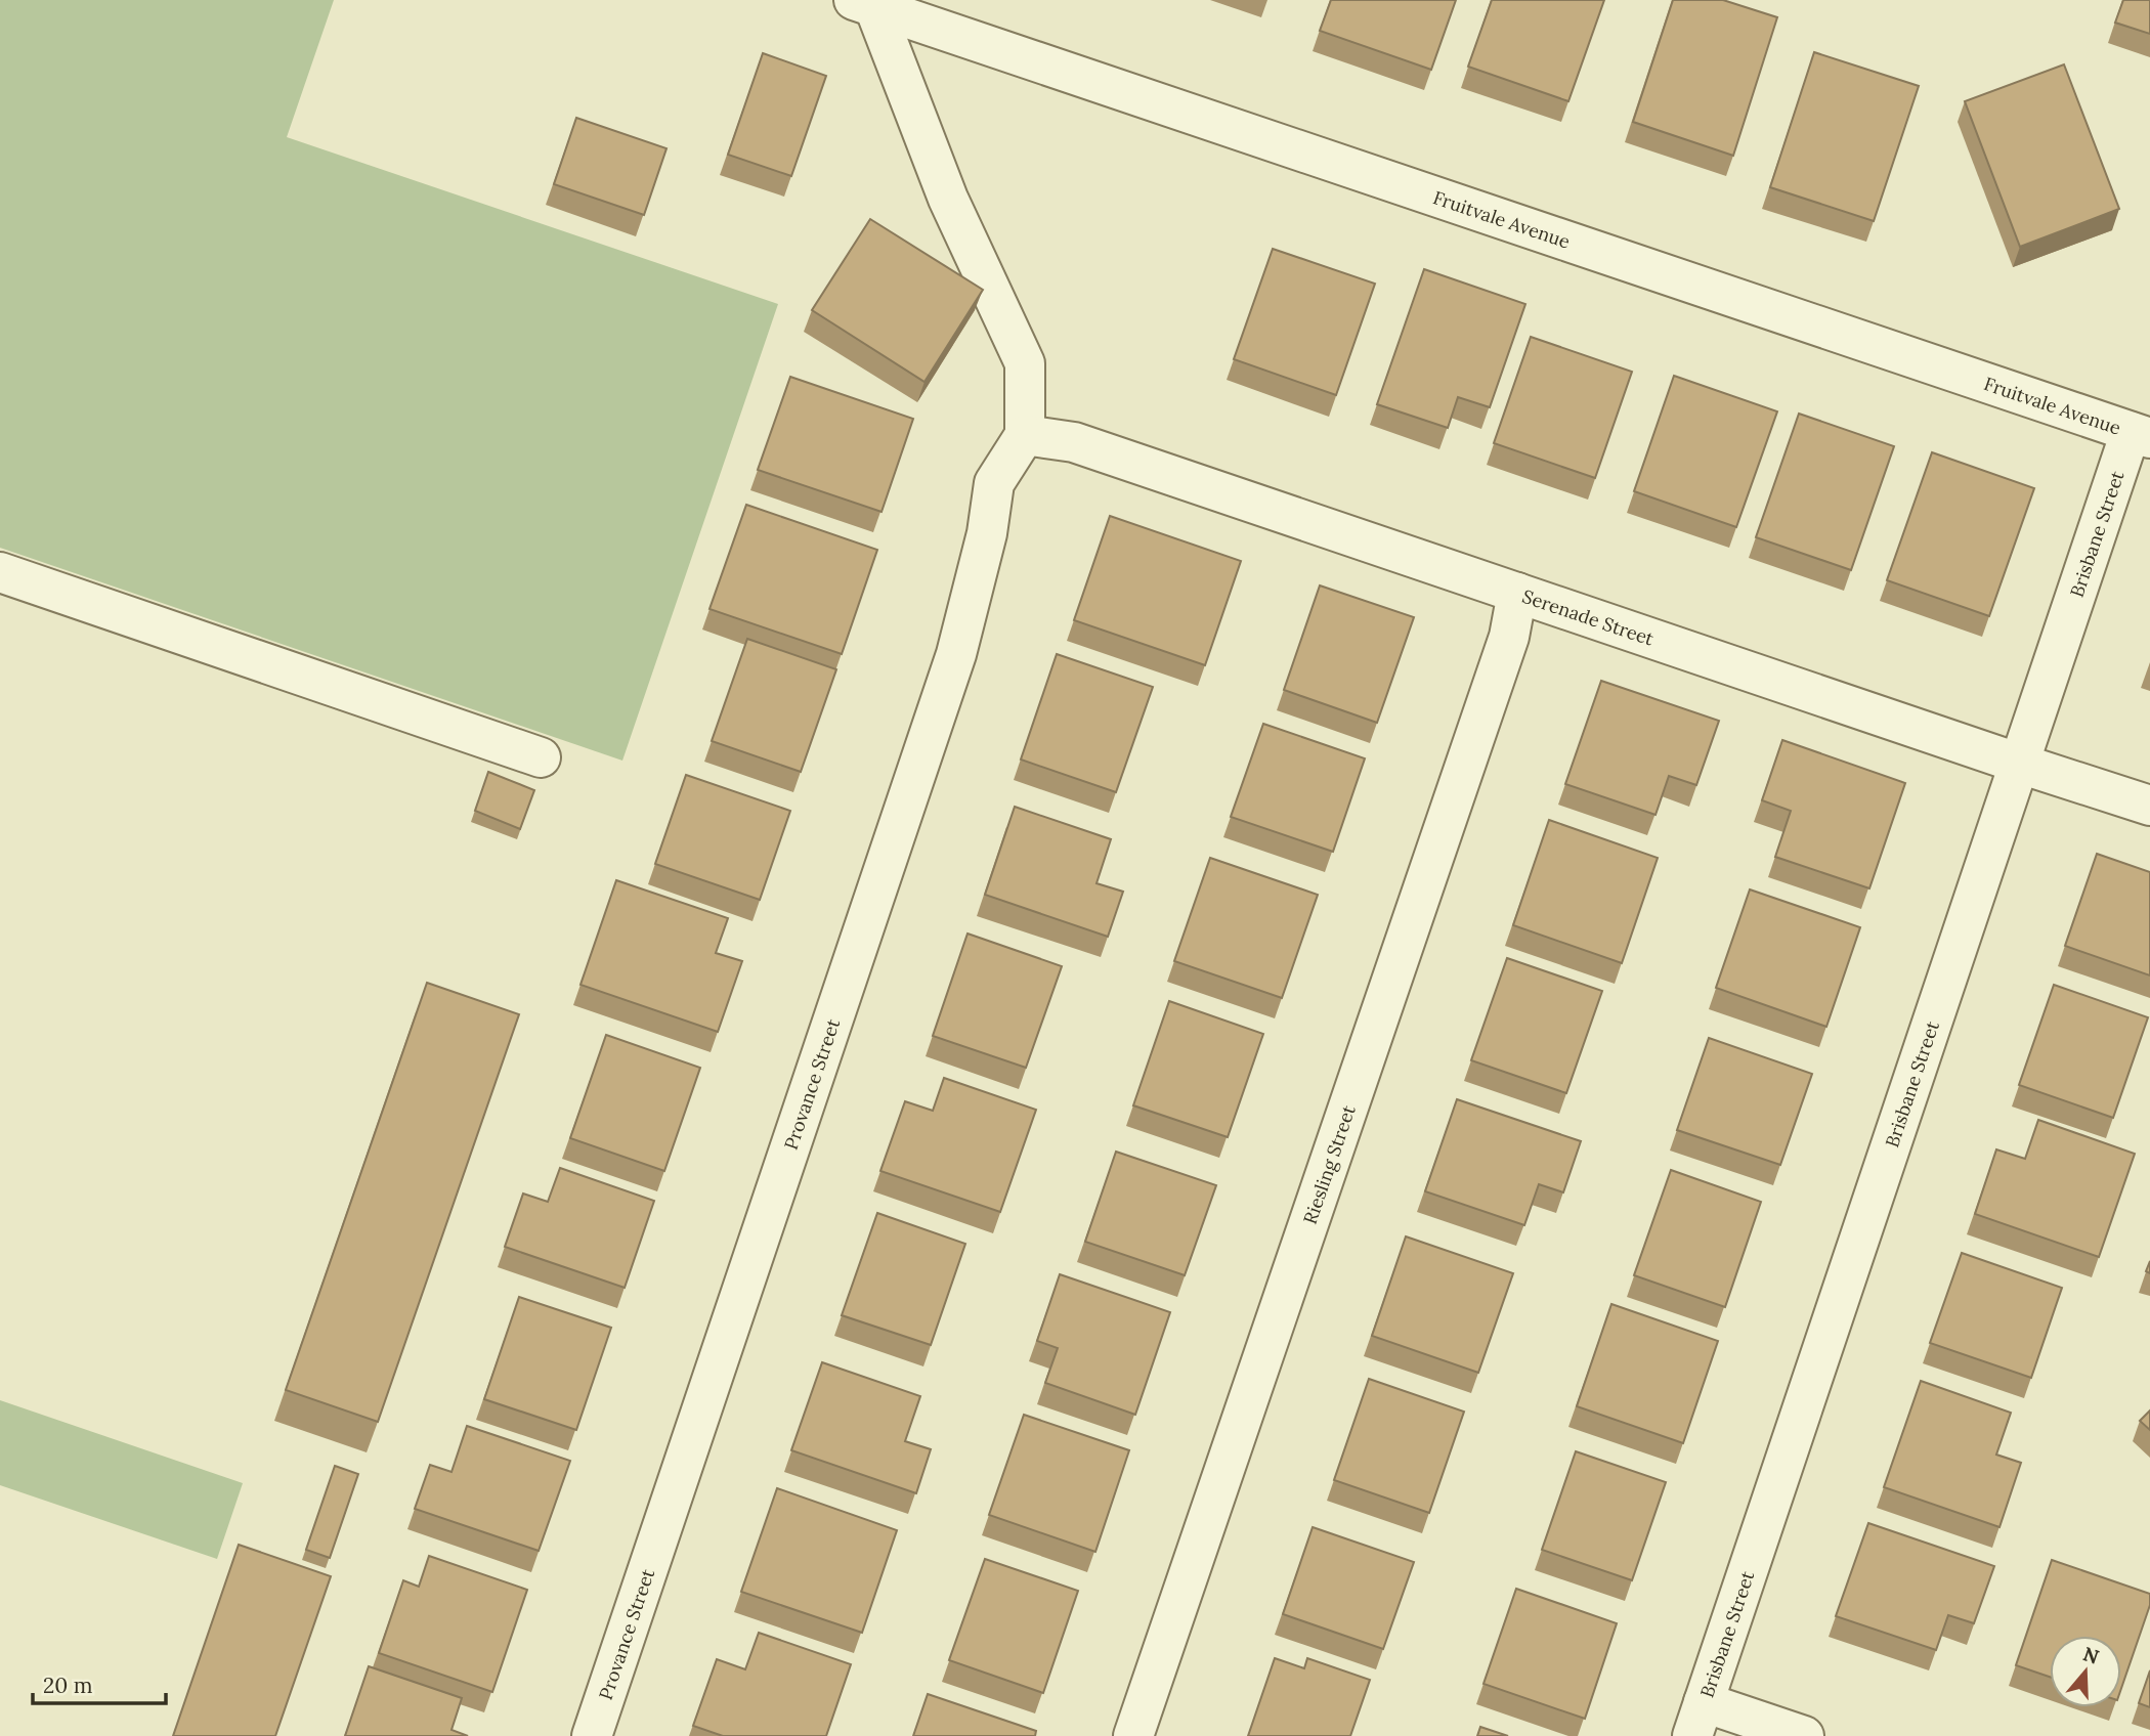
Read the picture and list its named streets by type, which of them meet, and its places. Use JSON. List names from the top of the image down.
{
  "streets": {
    "street": [
      "Fruitvale Avenue",
      "Brisbane Street",
      "Serenade Street",
      "Provance Street",
      "Riesling Street"
    ]
  },
  "crossings": [
    ["Fruitvale Avenue", "Brisbane Street"],
    ["Brisbane Street", "Serenade Street"],
    ["Serenade Street", "Provance Street"],
    ["Serenade Street", "Riesling Street"]
  ],
  "scale_bar": "20 m",
  "north": "top"
}
